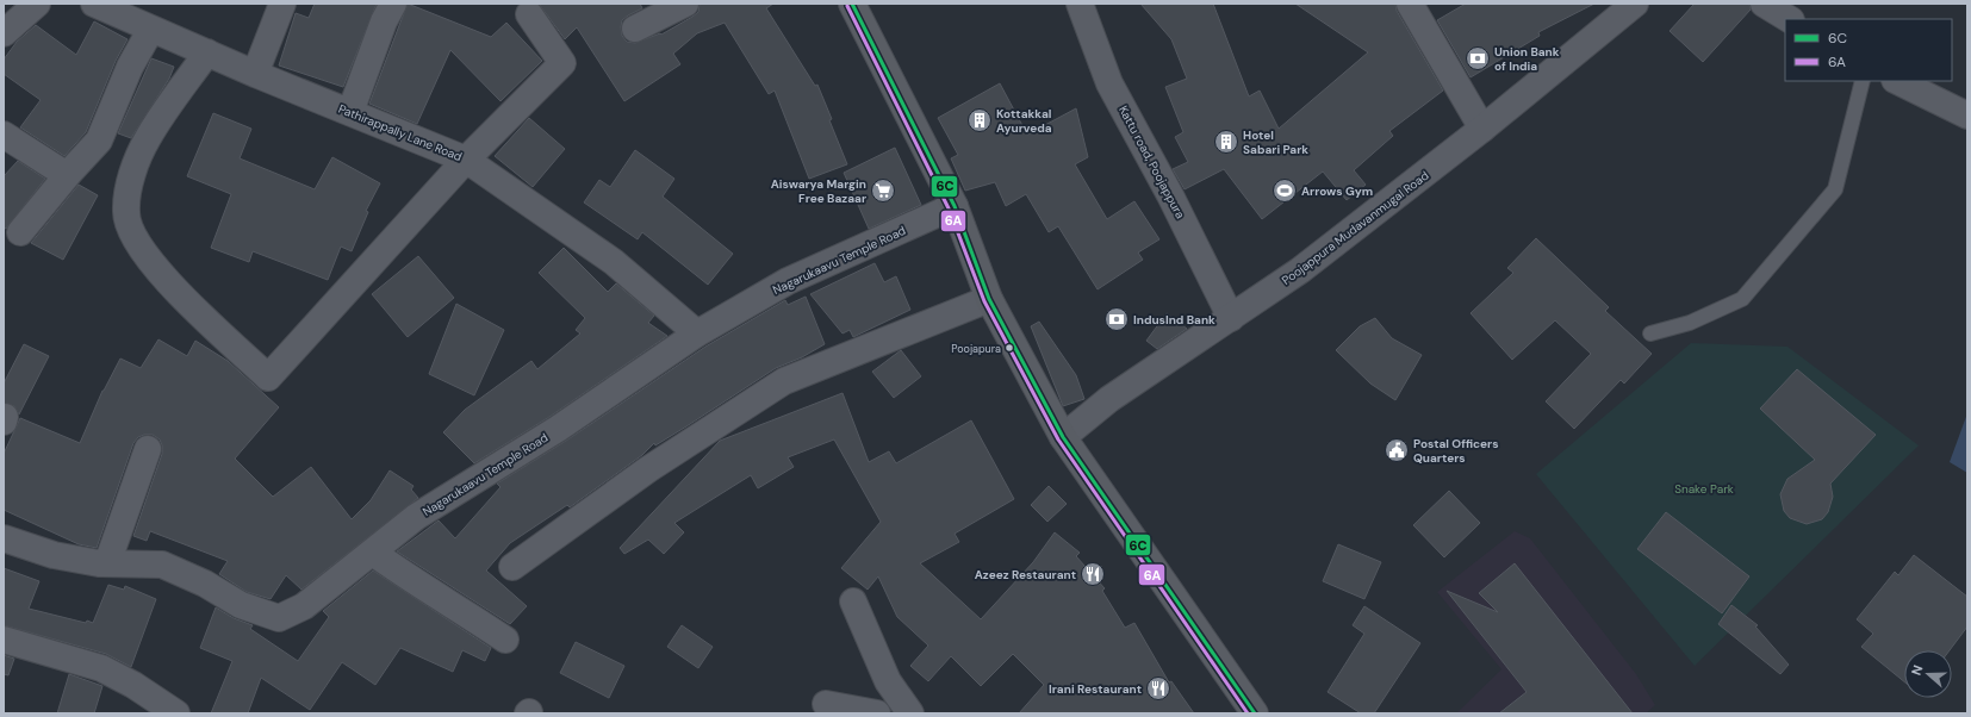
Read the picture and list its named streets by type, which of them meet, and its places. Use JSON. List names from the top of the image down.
{
  "streets": {
    "street": [
      "Pathirappally Lane Road",
      "Kattu road, Poojappura",
      "Poojappura Mudavanmugal Road",
      "Nagarukaavu Temple Road"
    ]
  },
  "crossings": [
    ["Pathirappally Lane Road", "Nagarukaavu Temple Road"],
    ["Kattu road, Poojappura", "Poojappura Mudavanmugal Road"]
  ],
  "parks": ["Snake Park"],
  "places": {
    "bank": ["Union Bank of India", "IndusInd Bank"],
    "building": ["Kottakkal Ayurveda", "Hotel Sabari Park"],
    "supermarket": ["Aiswarya Margin Free Bazaar"],
    "sports": ["Arrows Gym"],
    "other": ["Poojapura"],
    "public building": ["Postal Officers Quarters"],
    "restaurant": ["Azeez Restaurant", "Irani Restaurant"]
  },
  "lines": ["transit line 6C", "transit line 6A"],
  "legend": ["6C", "6A"],
  "north": "left"
}
